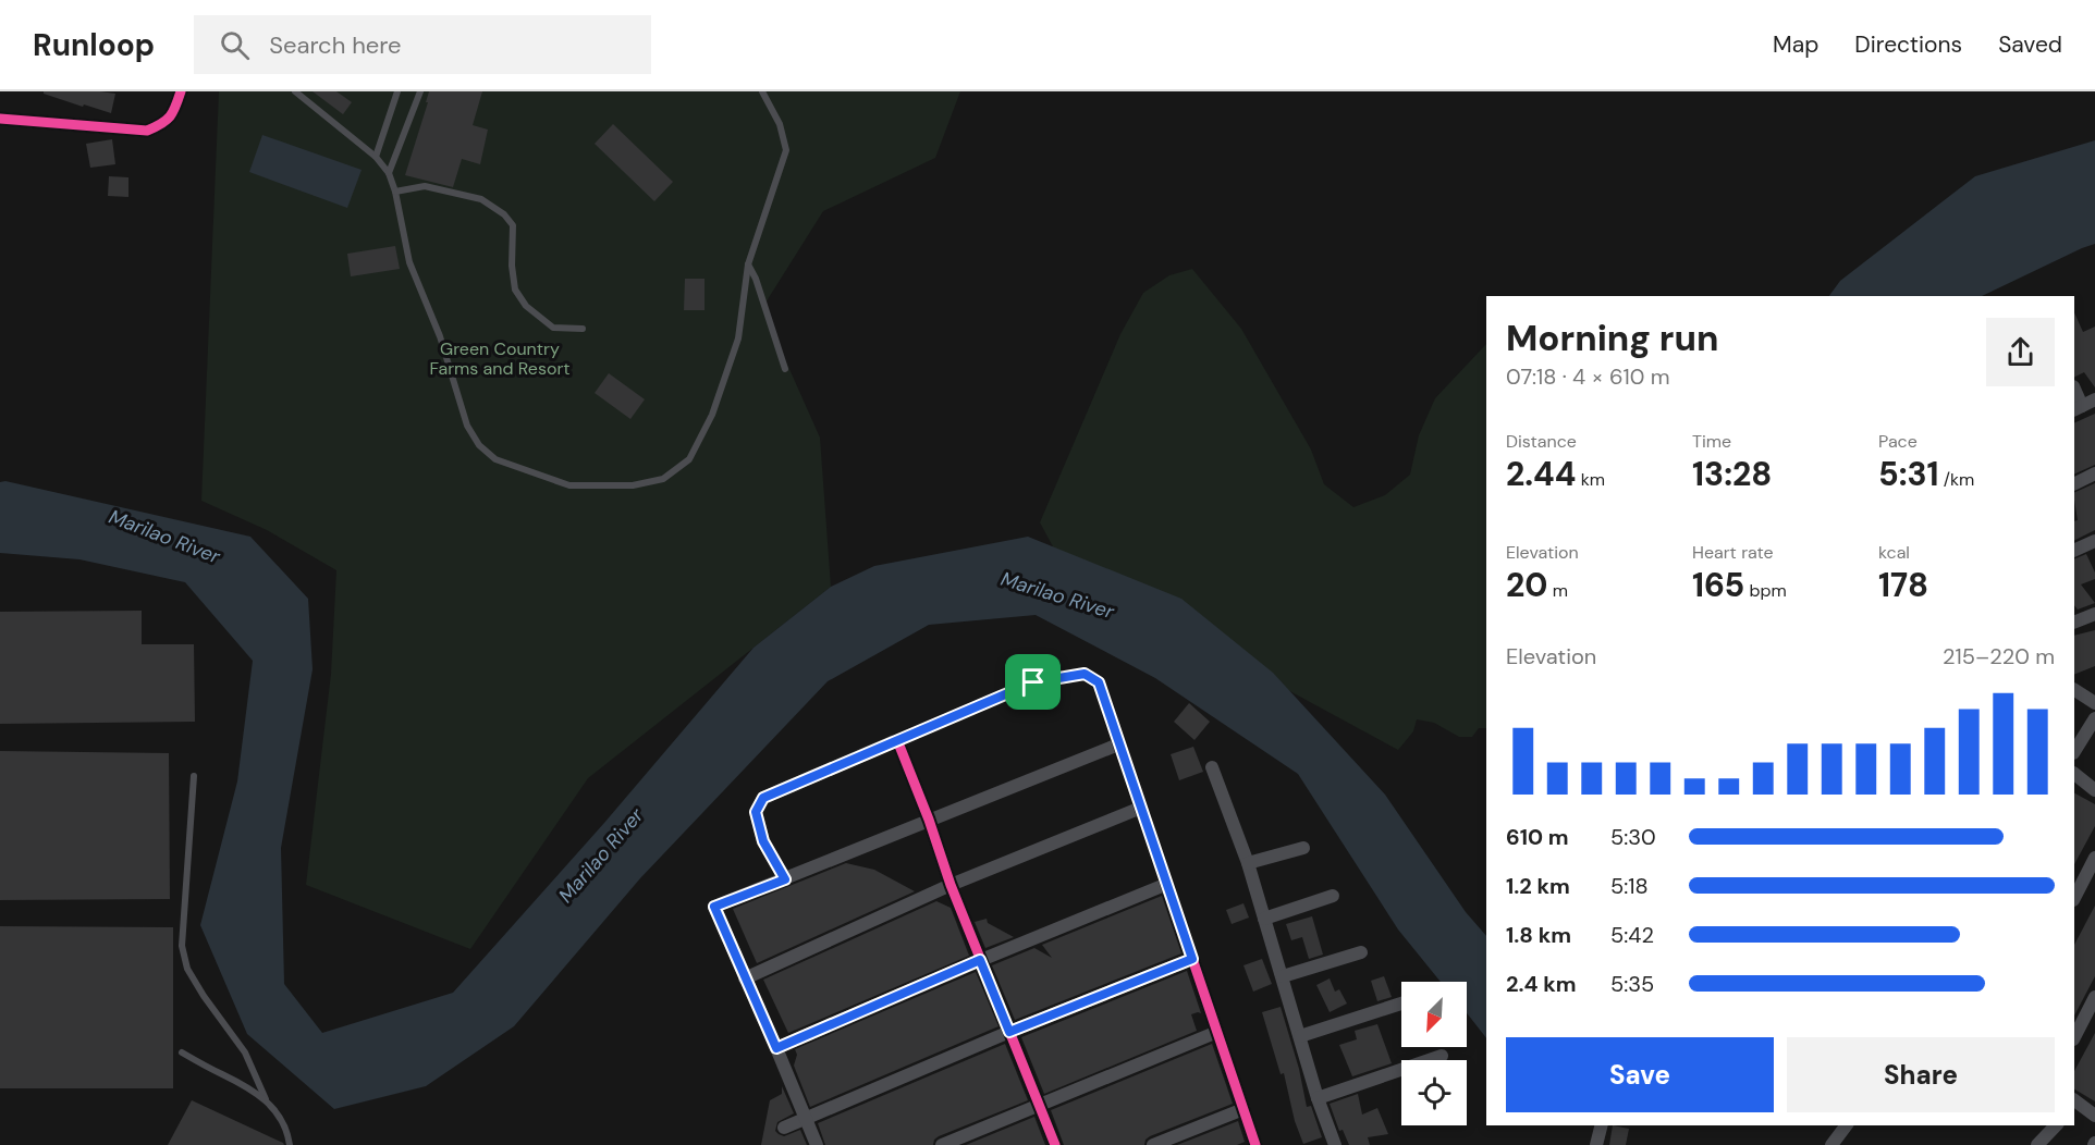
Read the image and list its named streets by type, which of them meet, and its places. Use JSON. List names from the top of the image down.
{
  "water": ["Marilao River"],
  "parks": ["Green Country Farms and Resort"],
  "north": "bottom left",
  "page": {
    "header": "Runloop",
    "search": "Search here",
    "nav": ["Map", "Directions", "Saved"],
    "heading": ["Morning run", "07:18 · 4 × 610 m"],
    "stats": [
      ["Distance", "2.44 km"],
      ["Time", "13:28"],
      ["Pace", "5:31 /km"],
      ["Elevation", "20 m"],
      ["Heart rate", "165 bpm"],
      ["kcal", "178"]
    ],
    "chart": ["Elevation", "215–220 m"],
    "list": [
      {
        "name": "610 m",
        "note": "5:30"
      },
      {
        "name": "1.2 km",
        "note": "5:18"
      },
      {
        "name": "1.8 km",
        "note": "5:42"
      },
      {
        "name": "2.4 km",
        "note": "5:35"
      }
    ],
    "buttons": ["Save", "Share"]
  }
}
